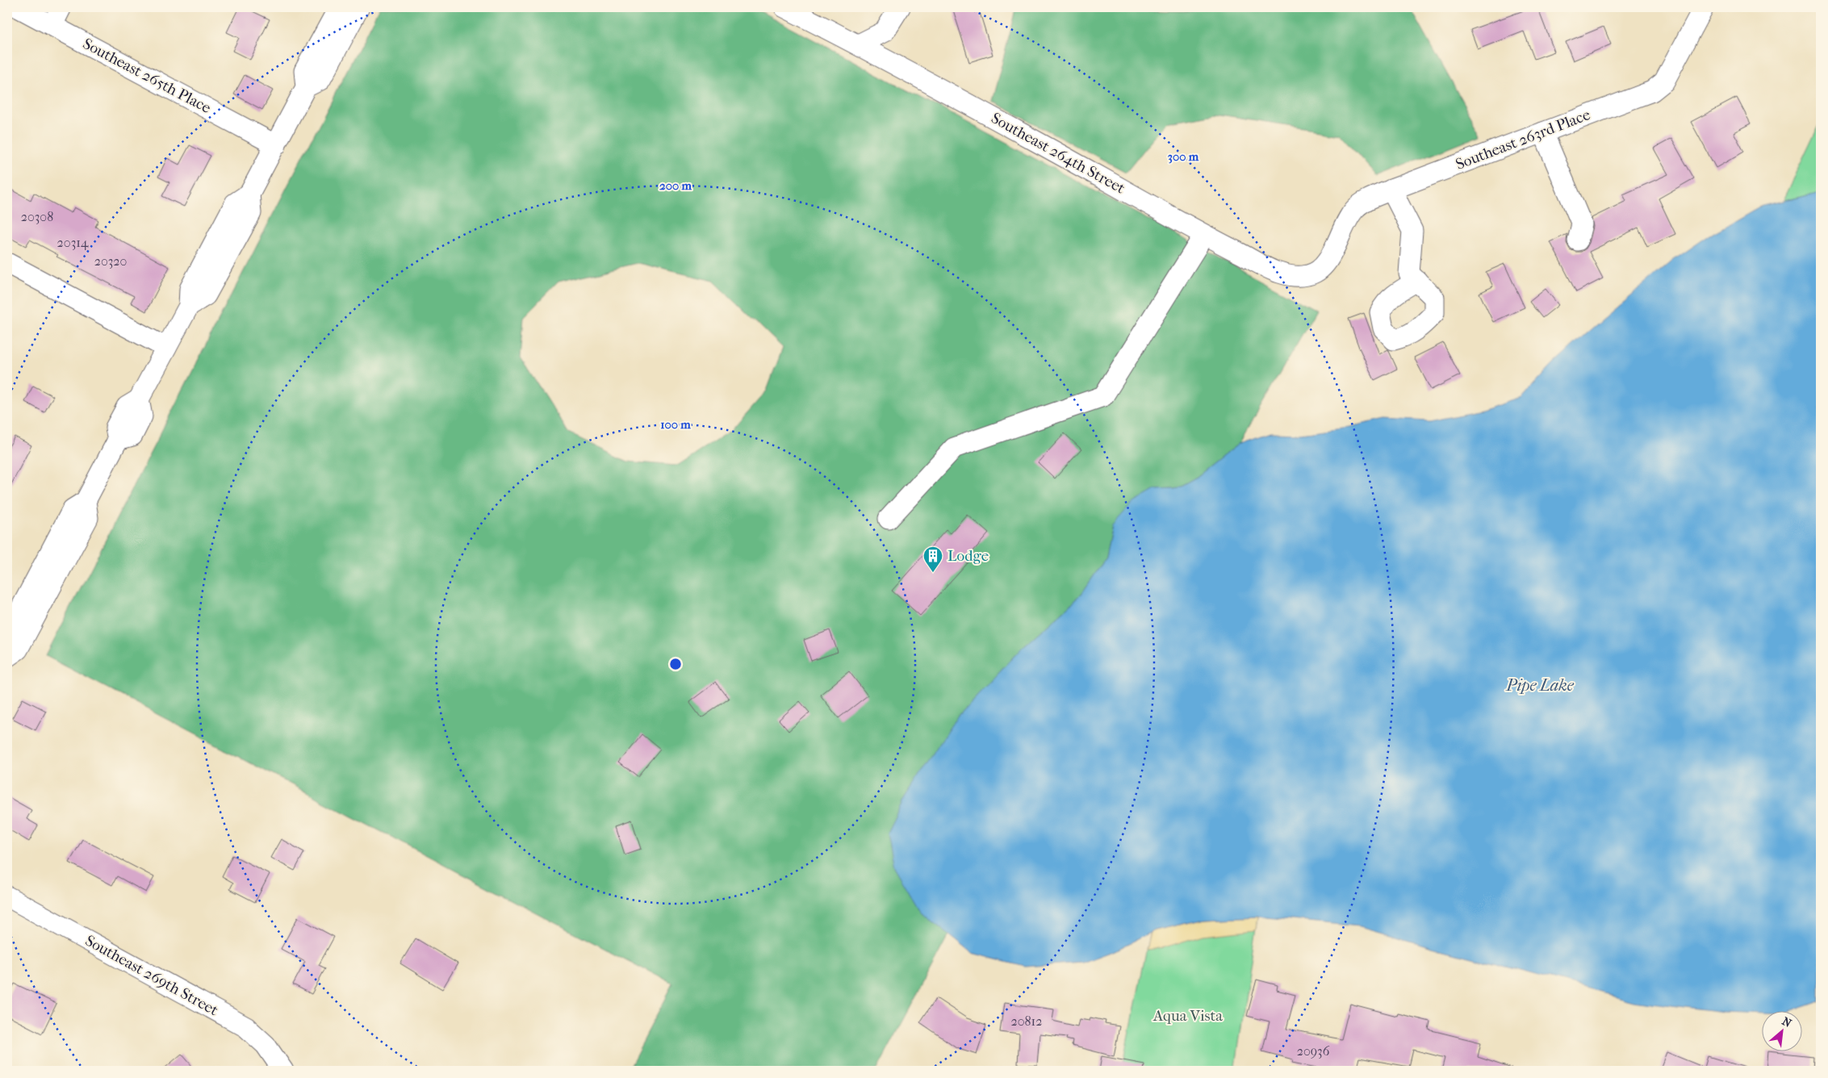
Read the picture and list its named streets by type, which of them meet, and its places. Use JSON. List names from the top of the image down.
{
  "streets": {
    "street": [
      "Southeast 265th Place",
      "Southeast 263rd Place",
      "Southeast 264th Street",
      "Southeast 269th Street"
    ]
  },
  "crossings": [
    ["Southeast 263rd Place", "Southeast 264th Street"]
  ],
  "water": ["Pipe Lake"],
  "parks": ["Aqua Vista"],
  "places": {
    "building": ["Lodge"]
  },
  "house_numbers": [
    "20308",
    "20314",
    "20320",
    "20812",
    "20936"
  ],
  "north": "top right",
  "rings": ["300 m", "200 m", "100 m"]
}
